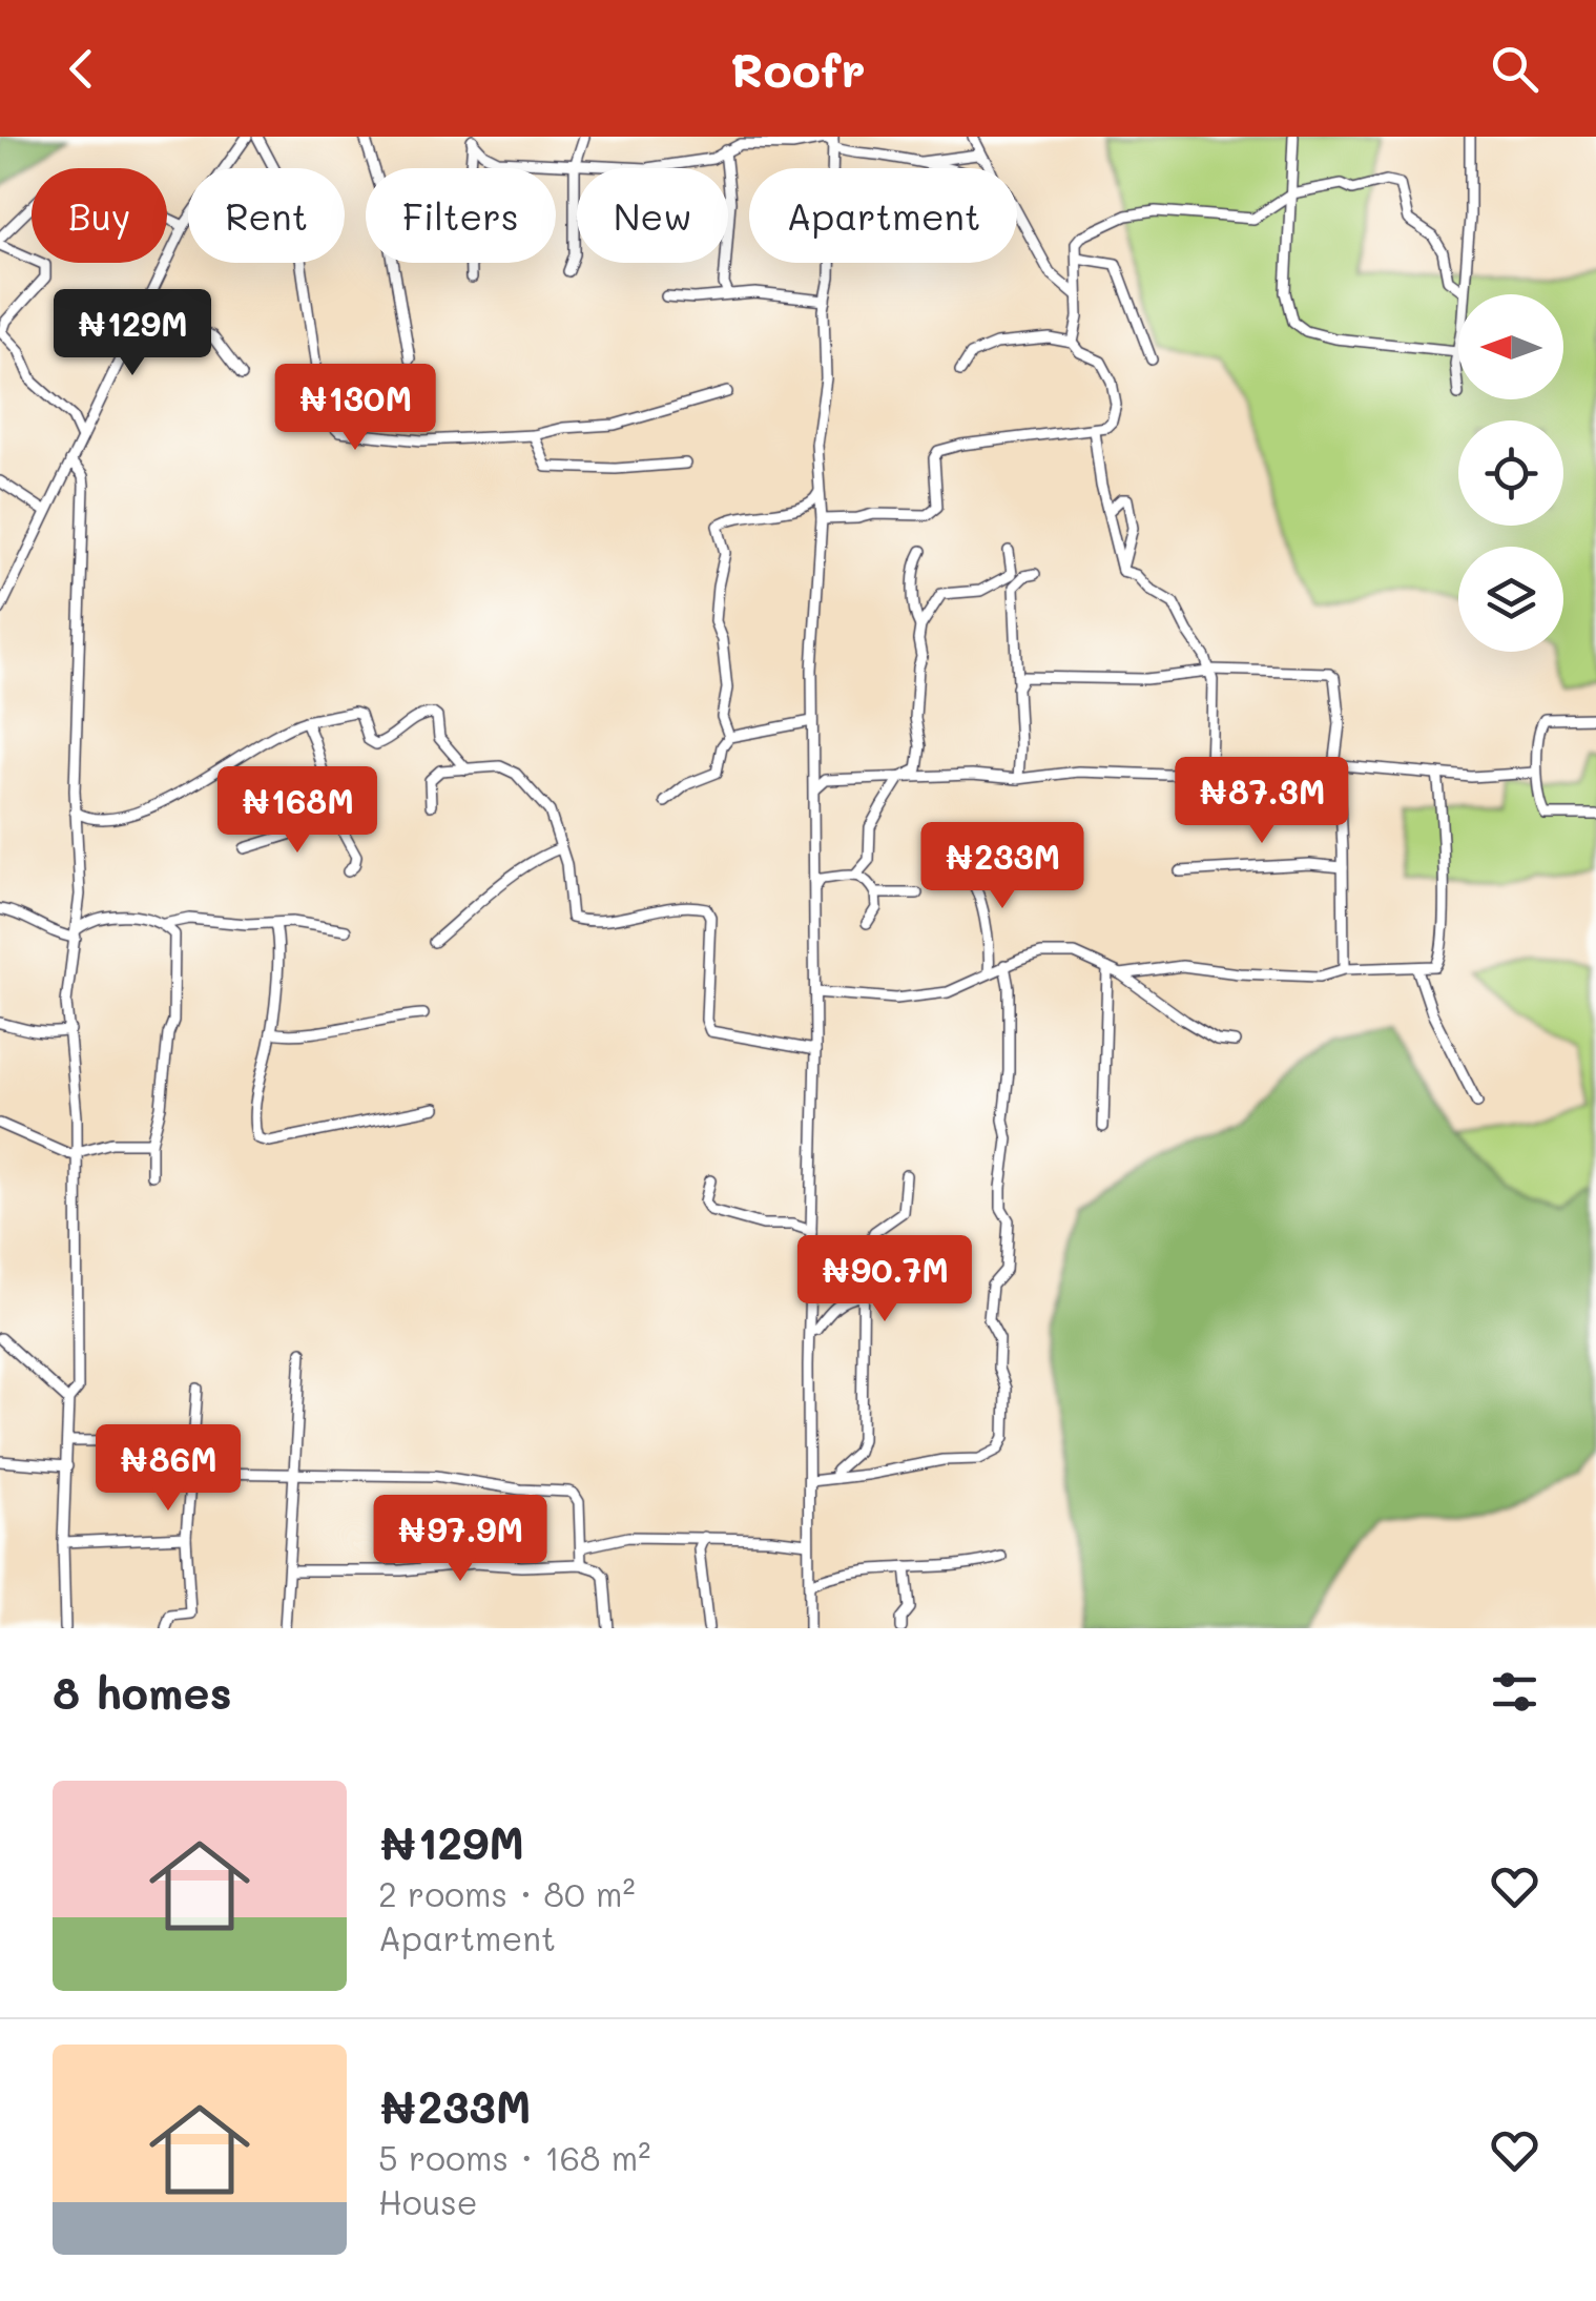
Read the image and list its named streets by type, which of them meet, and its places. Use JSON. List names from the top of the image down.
{
  "north": "left",
  "page": {
    "header": "Roofr",
    "chip": [
      "Buy",
      "Rent",
      "Filters",
      "New",
      "Apartment"
    ],
    "price": [
      "₦129M",
      "₦130M",
      "₦87.3M",
      "₦168M",
      "₦233M",
      "₦90.7M",
      "₦86M",
      "₦97.9M"
    ],
    "heading": "8 homes",
    "list": [
      {
        "name": "₦129M",
        "note": "2 rooms · 80 m² · Apartment"
      },
      {
        "name": "₦233M",
        "note": "5 rooms · 168 m² · House"
      }
    ]
  }
}
